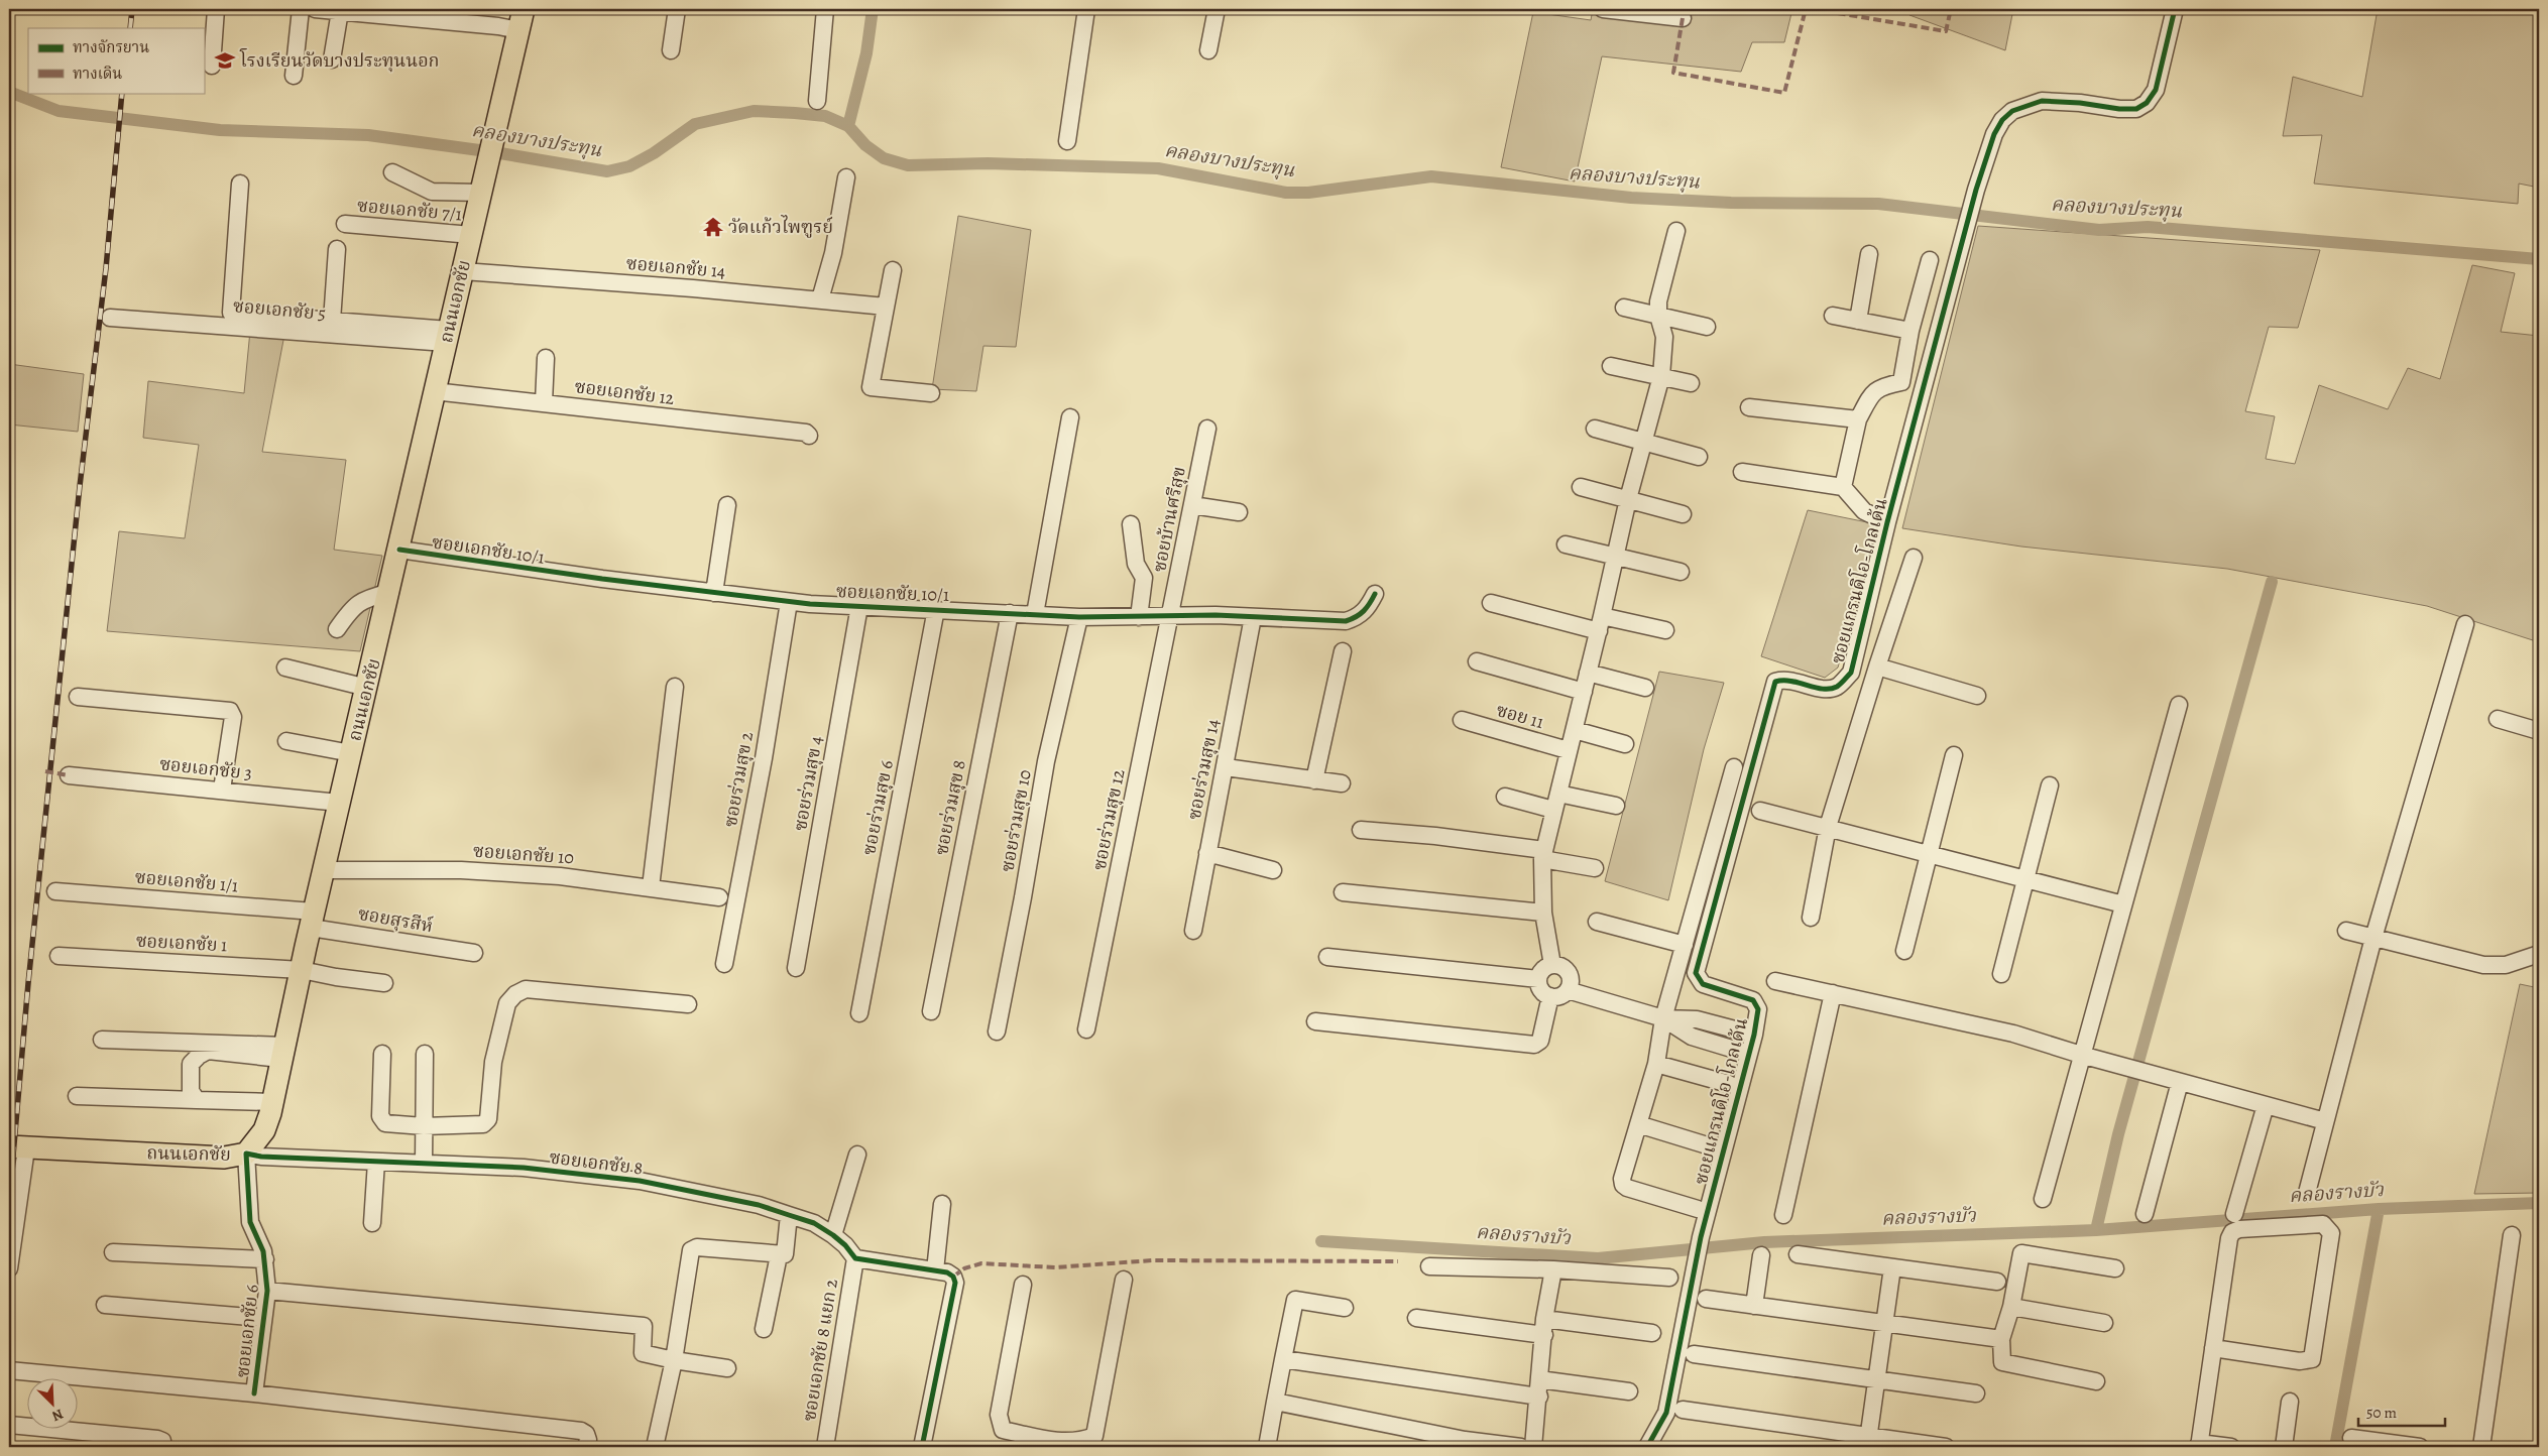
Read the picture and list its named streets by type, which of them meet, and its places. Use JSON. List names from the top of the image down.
{
  "streets": {
    "main road": ["ถนนเอกชัย"],
    "street": [
      "ซอยเอกชัย 7/1",
      "ซอยเอกชัย 14",
      "ซอยเอกชัย 5",
      "ซอยเอกชัย 12",
      "ซอยบ้านศรีสุข",
      "ซอยเอกชัย 10/1",
      "ซอยแกรนดิโอ-โกลเด้น",
      "ซอย 11",
      "ซอยเอกชัย 3",
      "ซอยร่วมสุข 14",
      "ซอยร่วมสุข 2",
      "ซอยร่วมสุข 4",
      "ซอยร่วมสุข 6",
      "ซอยร่วมสุข 8",
      "ซอยร่วมสุข 12",
      "ซอยร่วมสุข 10",
      "ซอยเอกชัย 10",
      "ซอยเอกชัย 1/1",
      "ซอยสุรสีห์",
      "ซอยเอกชัย 1",
      "ซอยเอกชัย 8",
      "ซอยเอกชัย 6",
      "ซอยเอกชัย 8 แยก 2"
    ]
  },
  "crossings": [
    ["ซอยเอกชัย 7/1", "ถนนเอกชัย"],
    ["ซอยเอกชัย 14", "ถนนเอกชัย"],
    ["ถนนเอกชัย", "ซอยเอกชัย 5"],
    ["ถนนเอกชัย", "ซอยเอกชัย 12"],
    ["ถนนเอกชัย", "ซอยเอกชัย 10/1"],
    ["ถนนเอกชัย", "ซอยเอกชัย 3"],
    ["ถนนเอกชัย", "ซอยเอกชัย 10"],
    ["ถนนเอกชัย", "ซอยเอกชัย 1/1"],
    ["ถนนเอกชัย", "ซอยสุรสีห์"],
    ["ถนนเอกชัย", "ซอยเอกชัย 1"],
    ["ถนนเอกชัย", "ซอยเอกชัย 8"],
    ["ถนนเอกชัย", "ซอยเอกชัย 6"],
    ["ซอยบ้านศรีสุข", "ซอยเอกชัย 10/1"],
    ["ซอยบ้านศรีสุข", "ซอยร่วมสุข 12"],
    ["ซอยเอกชัย 10/1", "ซอยร่วมสุข 14"],
    ["ซอยเอกชัย 10/1", "ซอยร่วมสุข 2"],
    ["ซอยเอกชัย 10/1", "ซอยร่วมสุข 4"],
    ["ซอยเอกชัย 10/1", "ซอยร่วมสุข 6"],
    ["ซอยเอกชัย 10/1", "ซอยร่วมสุข 8"],
    ["ซอยเอกชัย 10/1", "ซอยร่วมสุข 12"],
    ["ซอยเอกชัย 10/1", "ซอยร่วมสุข 10"],
    ["ซอยเอกชัย 1/1", "ซอยสุรสีห์"],
    ["ซอยเอกชัย 8", "ซอยเอกชัย 6"],
    ["ซอยเอกชัย 8", "ซอยเอกชัย 8 แยก 2"]
  ],
  "water": ["คลองบางประทุน", "คลองรางบัว"],
  "places": {
    "school or university": ["โรงเรียนวัดบางประทุนนอก"],
    "temple": ["วัดแก้วไพฑูรย์"]
  },
  "legend": ["ทางจักรยาน", "ทางเดิน"],
  "scale_bar": "50 m",
  "north": "bottom right"
}
